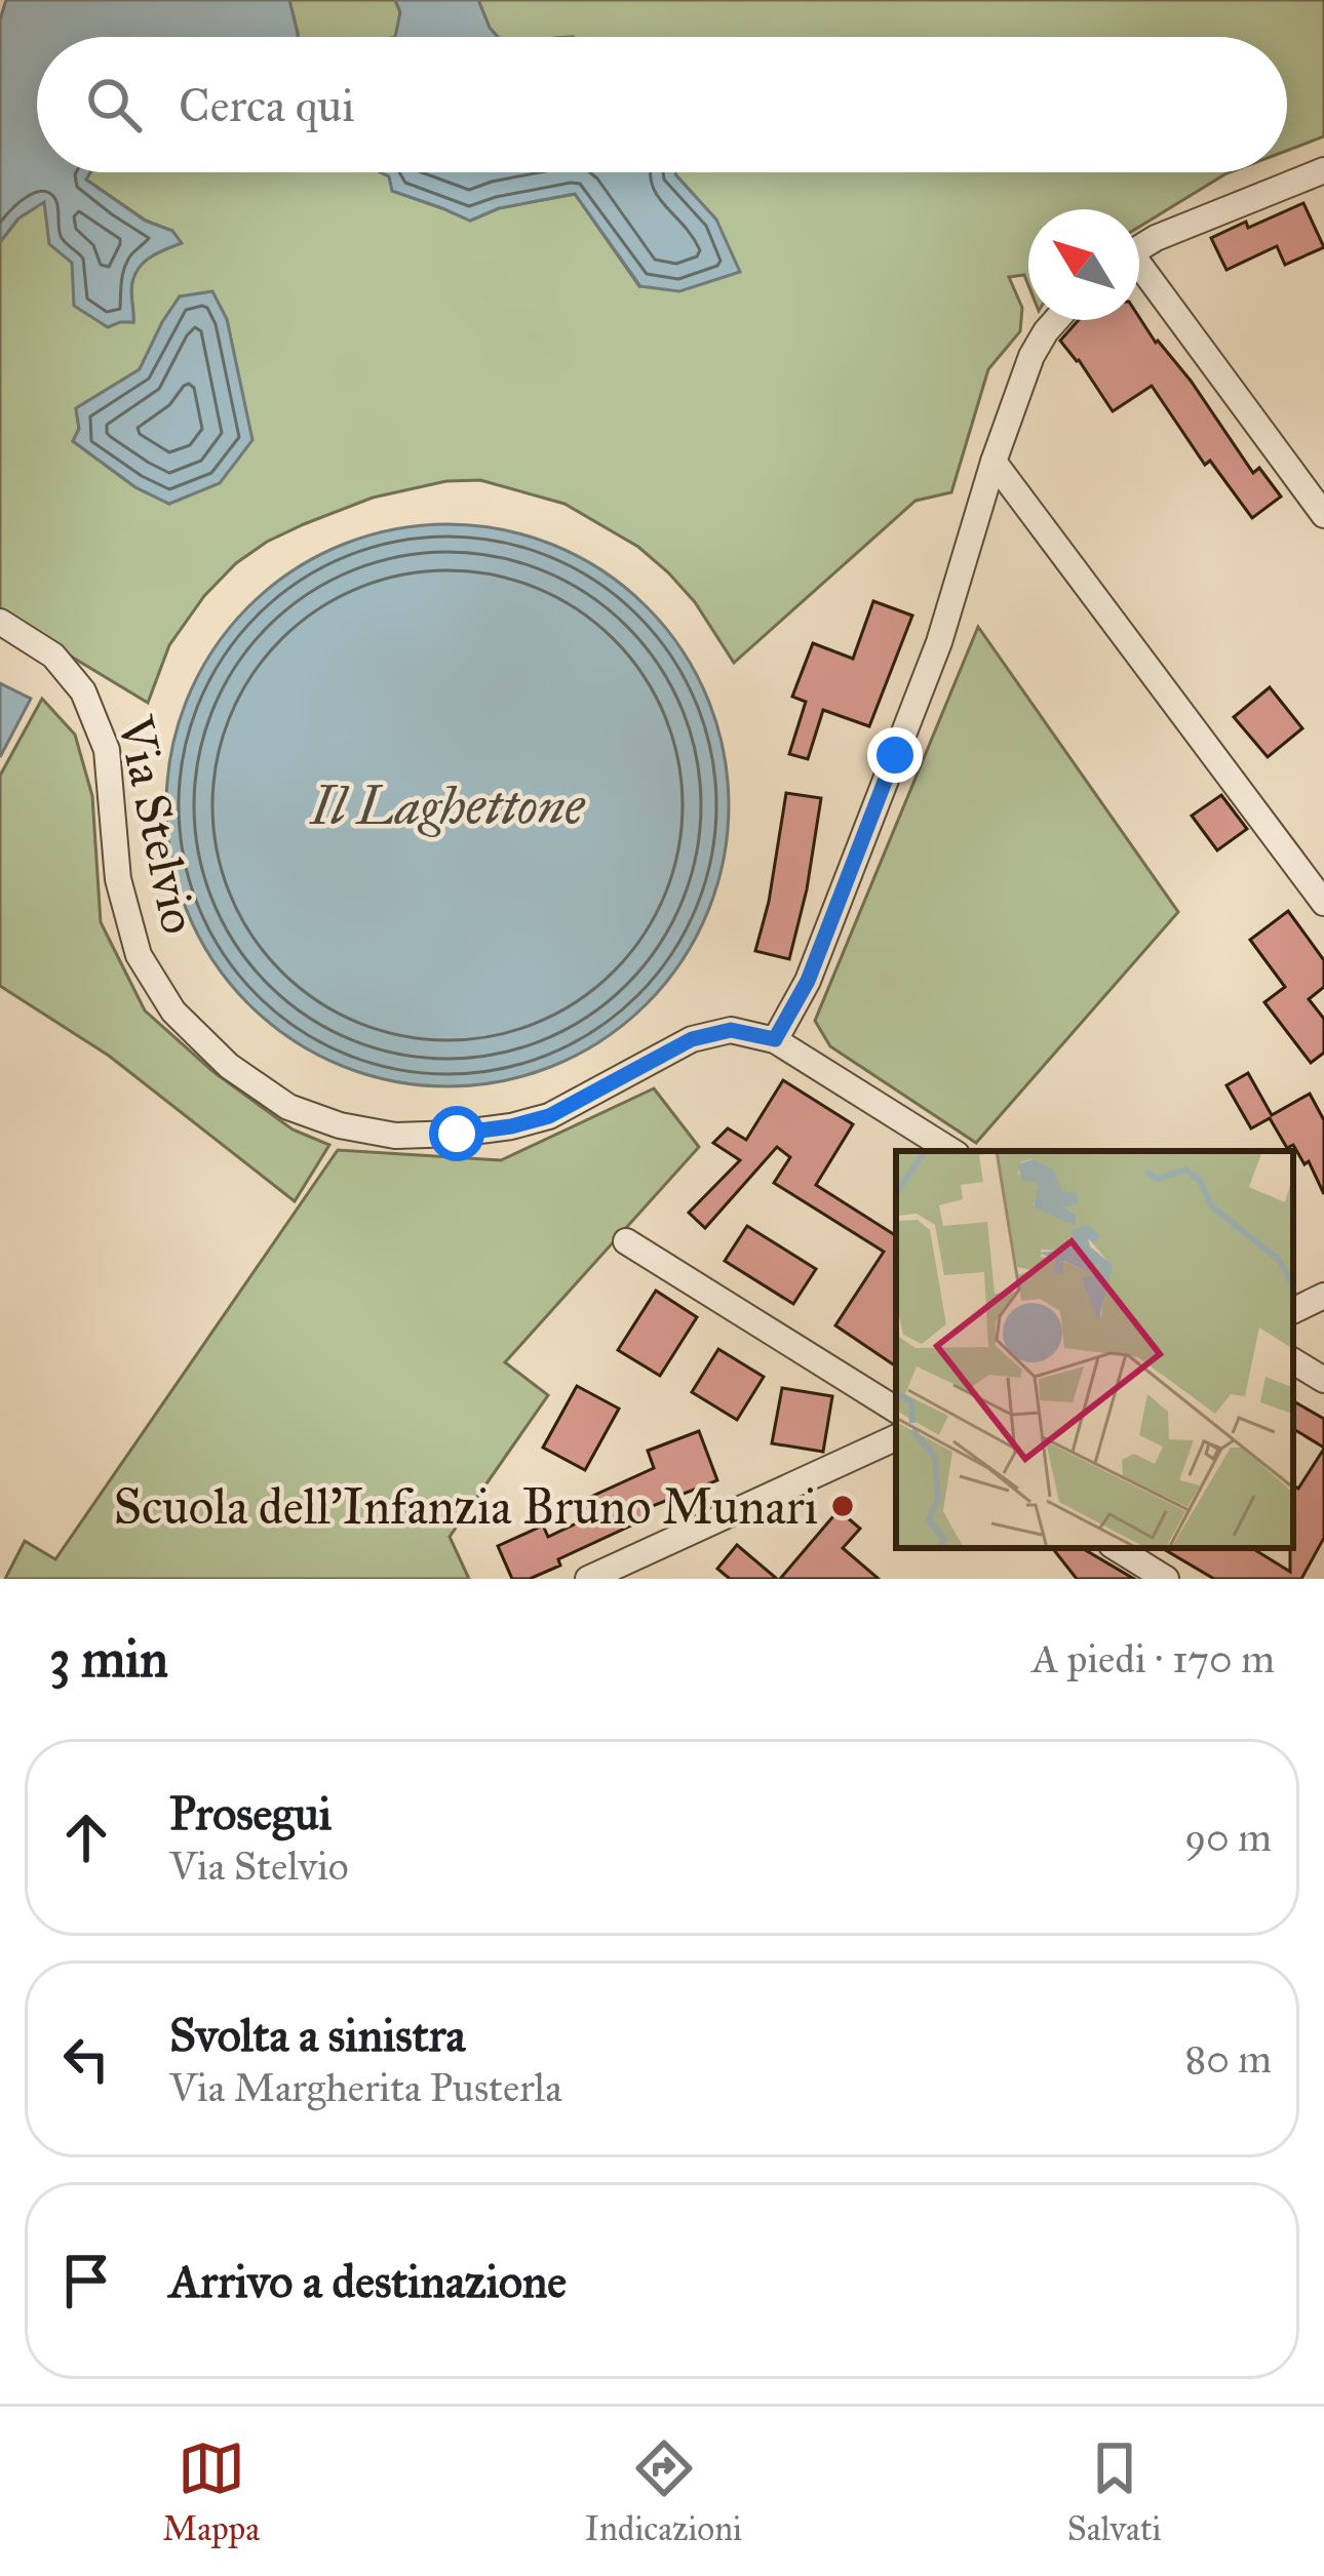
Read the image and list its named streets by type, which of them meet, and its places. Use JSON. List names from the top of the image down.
{
  "streets": {
    "street": ["Via Stelvio"]
  },
  "water": ["Il Laghettone"],
  "places": ["Scuola dell'Infanzia Bruno Munari"],
  "north": "top left",
  "page": {
    "search": "Cerca qui",
    "heading": ["3 min", "A piedi · 170 m"],
    "list": [
      ["Prosegui", "Via Stelvio", "90 m"],
      ["Svolta a sinistra", "Via Margherita Pusterla", "80 m"],
      "Arrivo a destinazione"
    ],
    "nav": ["Mappa", "Indicazioni", "Salvati"]
  }
}
